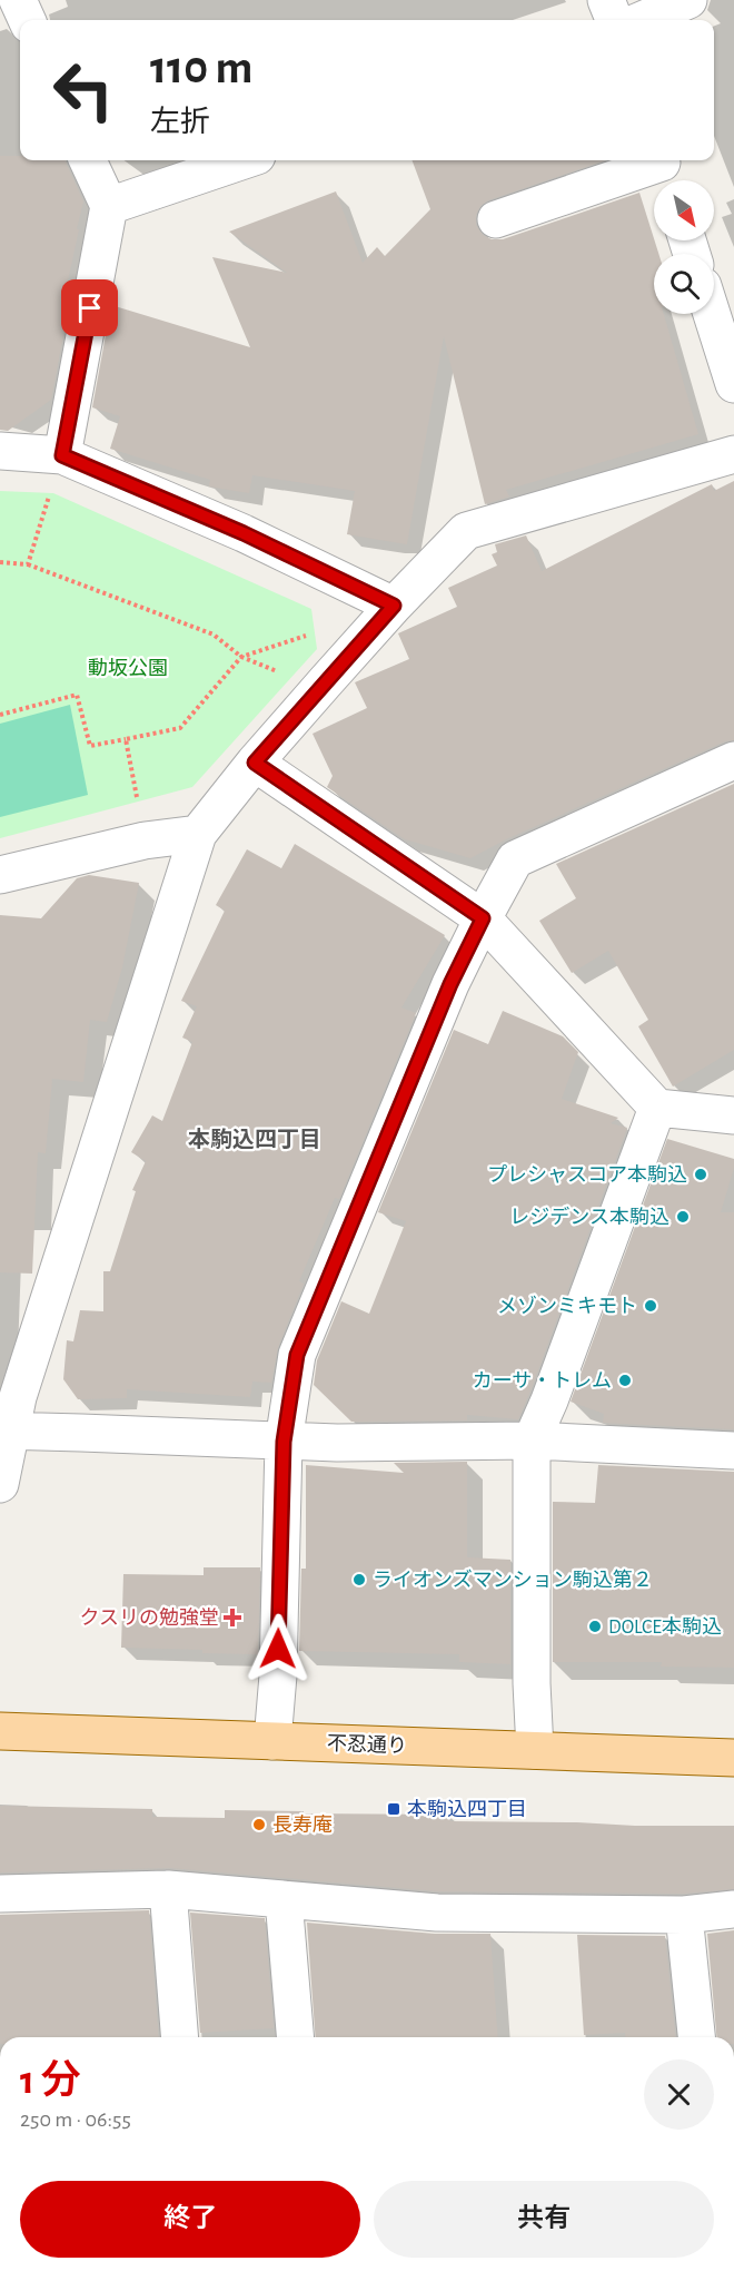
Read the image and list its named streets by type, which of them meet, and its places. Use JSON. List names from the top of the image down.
{
  "streets": {
    "main road": ["不忍通り"]
  },
  "districts": ["本駒込四丁目"],
  "parks": ["動坂公園"],
  "places": {
    "other": [
      "プレシャスコア本駒込",
      "レジデンス本駒込",
      "メゾンミキモト",
      "カーサ・トレム",
      "ライオンズマンション駒込第２",
      "DOLCE本駒込",
      "長寿庵"
    ],
    "health": ["クスリの勉強堂"],
    "transit": ["本駒込四丁目"]
  },
  "north": "bottom right",
  "page": {
    "turn": ["110 m", "左折"],
    "heading": ["1 分", "250 m · 06:55"],
    "buttons": ["終了", "共有"]
  }
}
